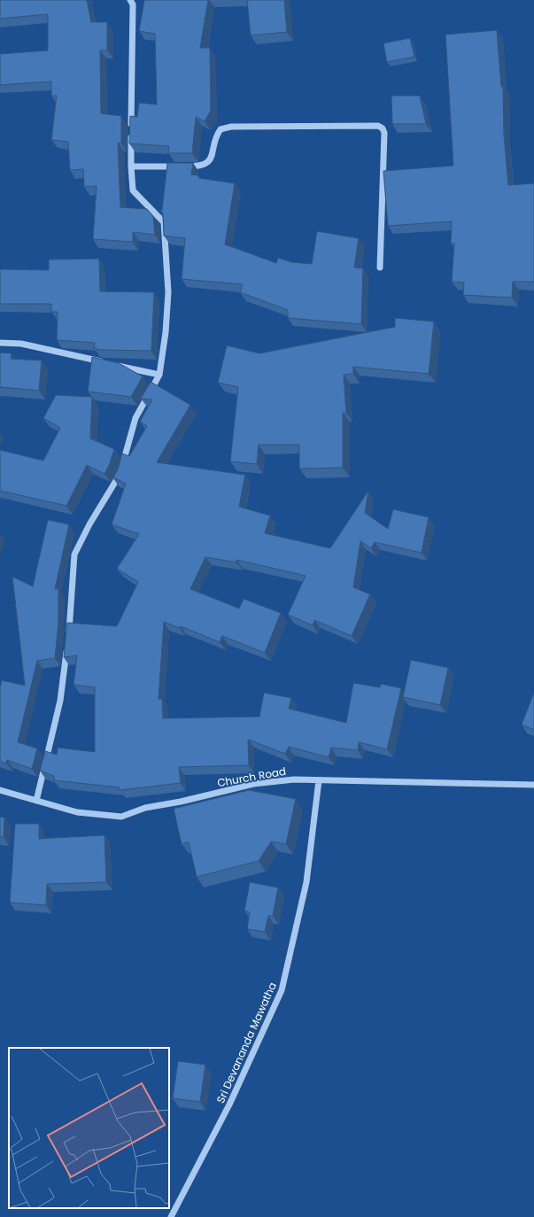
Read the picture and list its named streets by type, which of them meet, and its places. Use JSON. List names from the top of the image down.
{
  "streets": {
    "street": ["Church Road", "Sri Devananda Mawatha"]
  },
  "crossings": [
    ["Church Road", "Sri Devananda Mawatha"]
  ]
}
